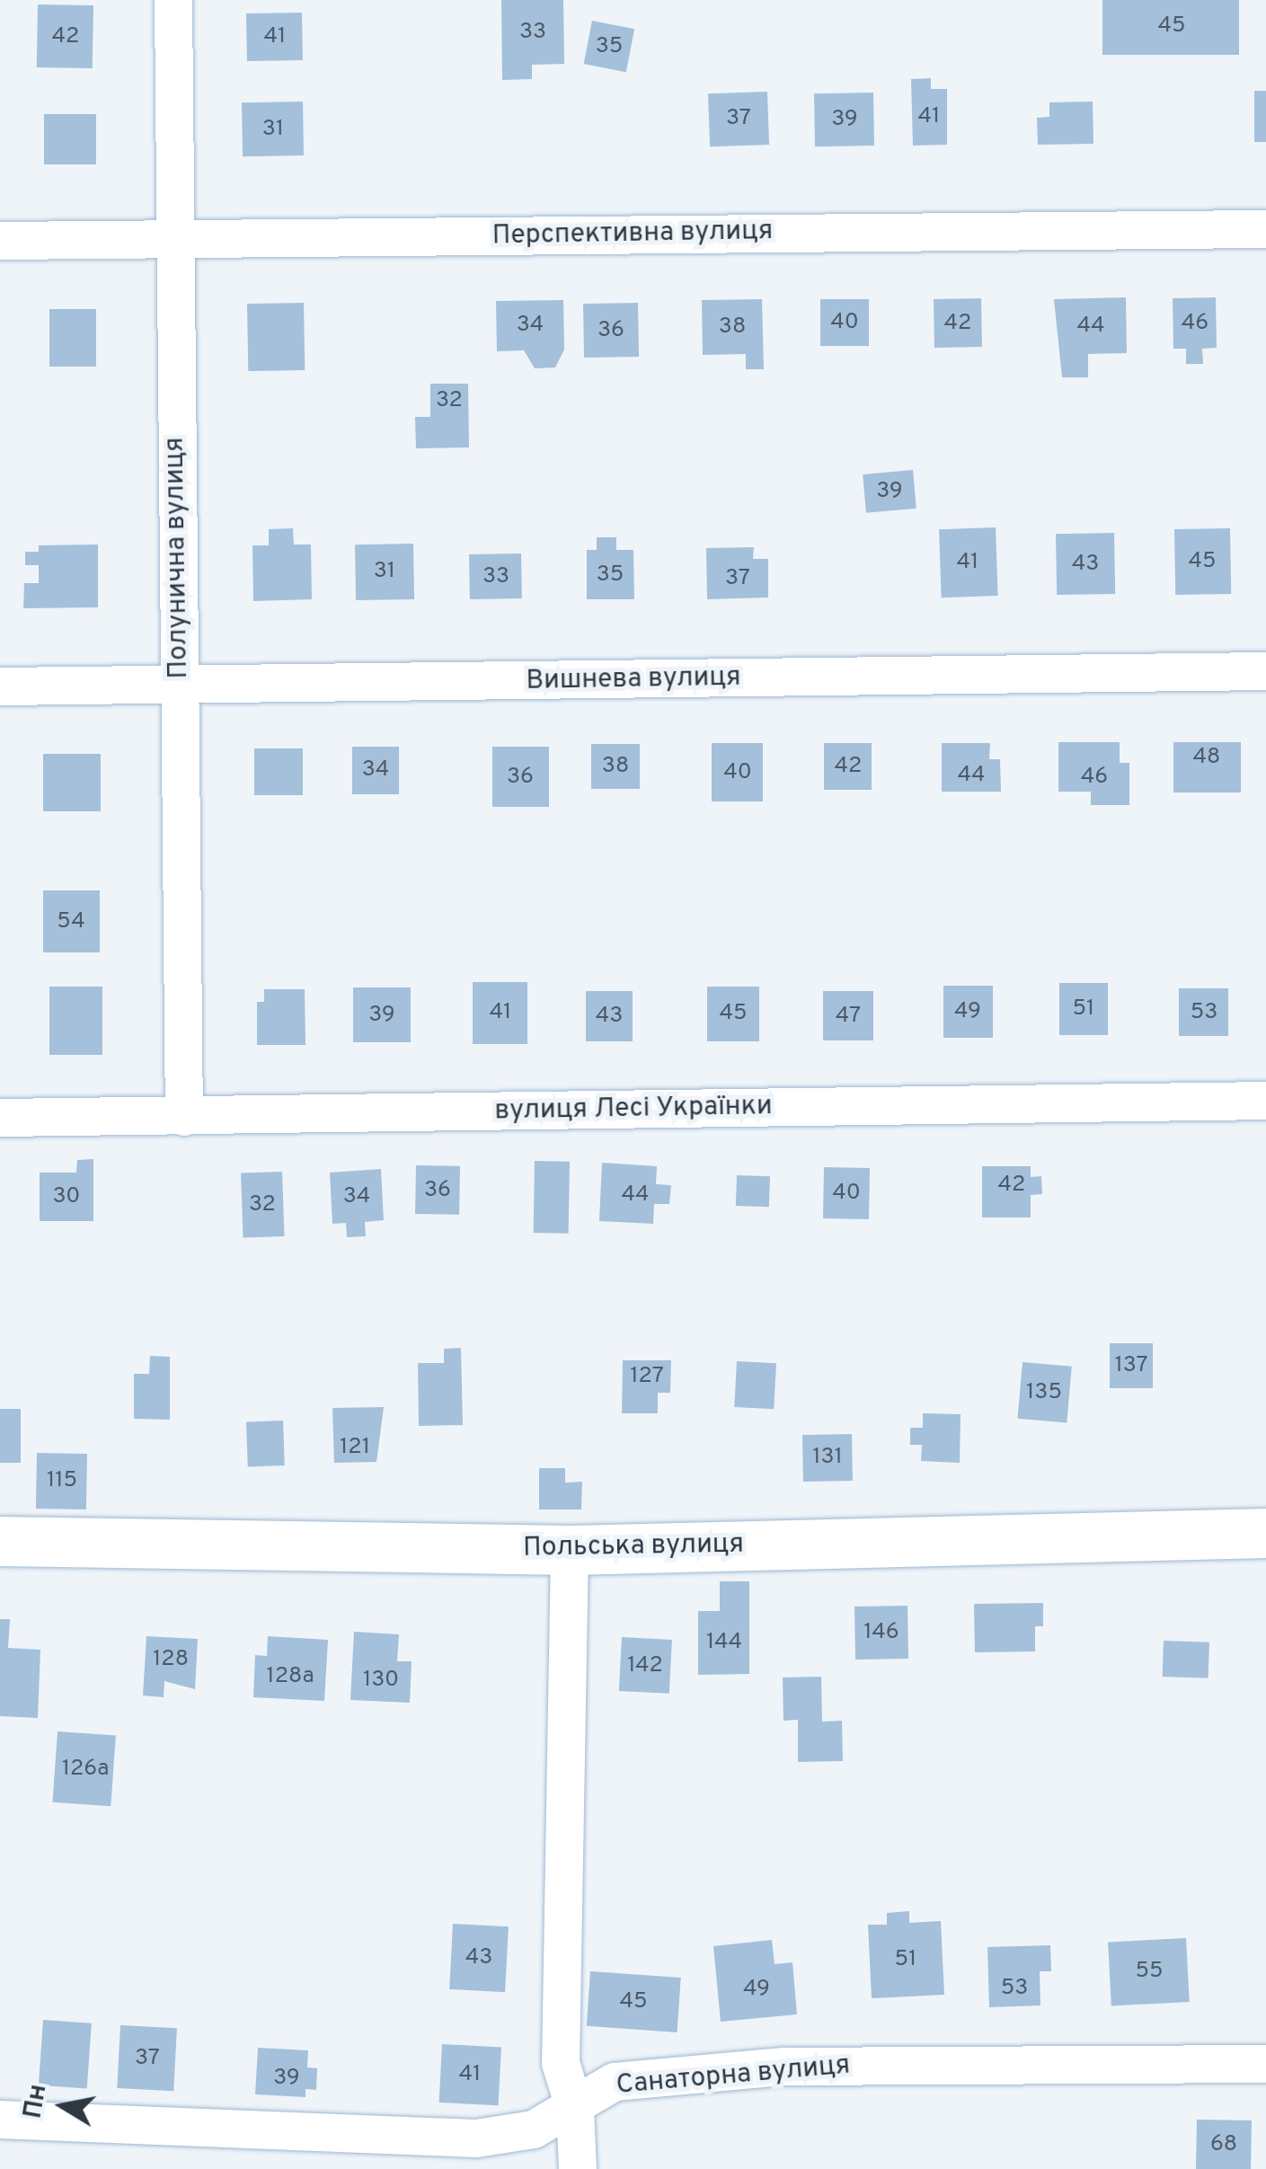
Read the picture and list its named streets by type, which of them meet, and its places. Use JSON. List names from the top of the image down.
{
  "streets": {
    "street": [
      "Перспективна вулиця",
      "Полунична вулиця",
      "Вишнева вулиця",
      "вулиця Лесі Українки",
      "Польська вулиця",
      "Санаторна вулиця"
    ]
  },
  "crossings": [
    ["Перспективна вулиця", "Полунична вулиця"],
    ["Полунична вулиця", "Вишнева вулиця"],
    ["Полунична вулиця", "вулиця Лесі Українки"]
  ],
  "house_numbers": [
    "45",
    "33",
    "42",
    "41",
    "35",
    "41",
    "37",
    "39",
    "31",
    "40",
    "42",
    "46",
    "34",
    "44",
    "38",
    "36",
    "32",
    "39",
    "45",
    "41",
    "43",
    "31",
    "35",
    "33",
    "37",
    "48",
    "38",
    "42",
    "34",
    "40",
    "44",
    "36",
    "46",
    "54",
    "51",
    "49",
    "41",
    "53",
    "45",
    "39",
    "43",
    "47",
    "42",
    "36",
    "40",
    "44",
    "30",
    "34",
    "32",
    "137",
    "127",
    "135",
    "121",
    "131",
    "115",
    "146",
    "144",
    "128",
    "142",
    "128а",
    "130",
    "126а",
    "43",
    "51",
    "55",
    "53",
    "49",
    "45",
    "37",
    "41",
    "39",
    "68"
  ],
  "north": "left"
}
